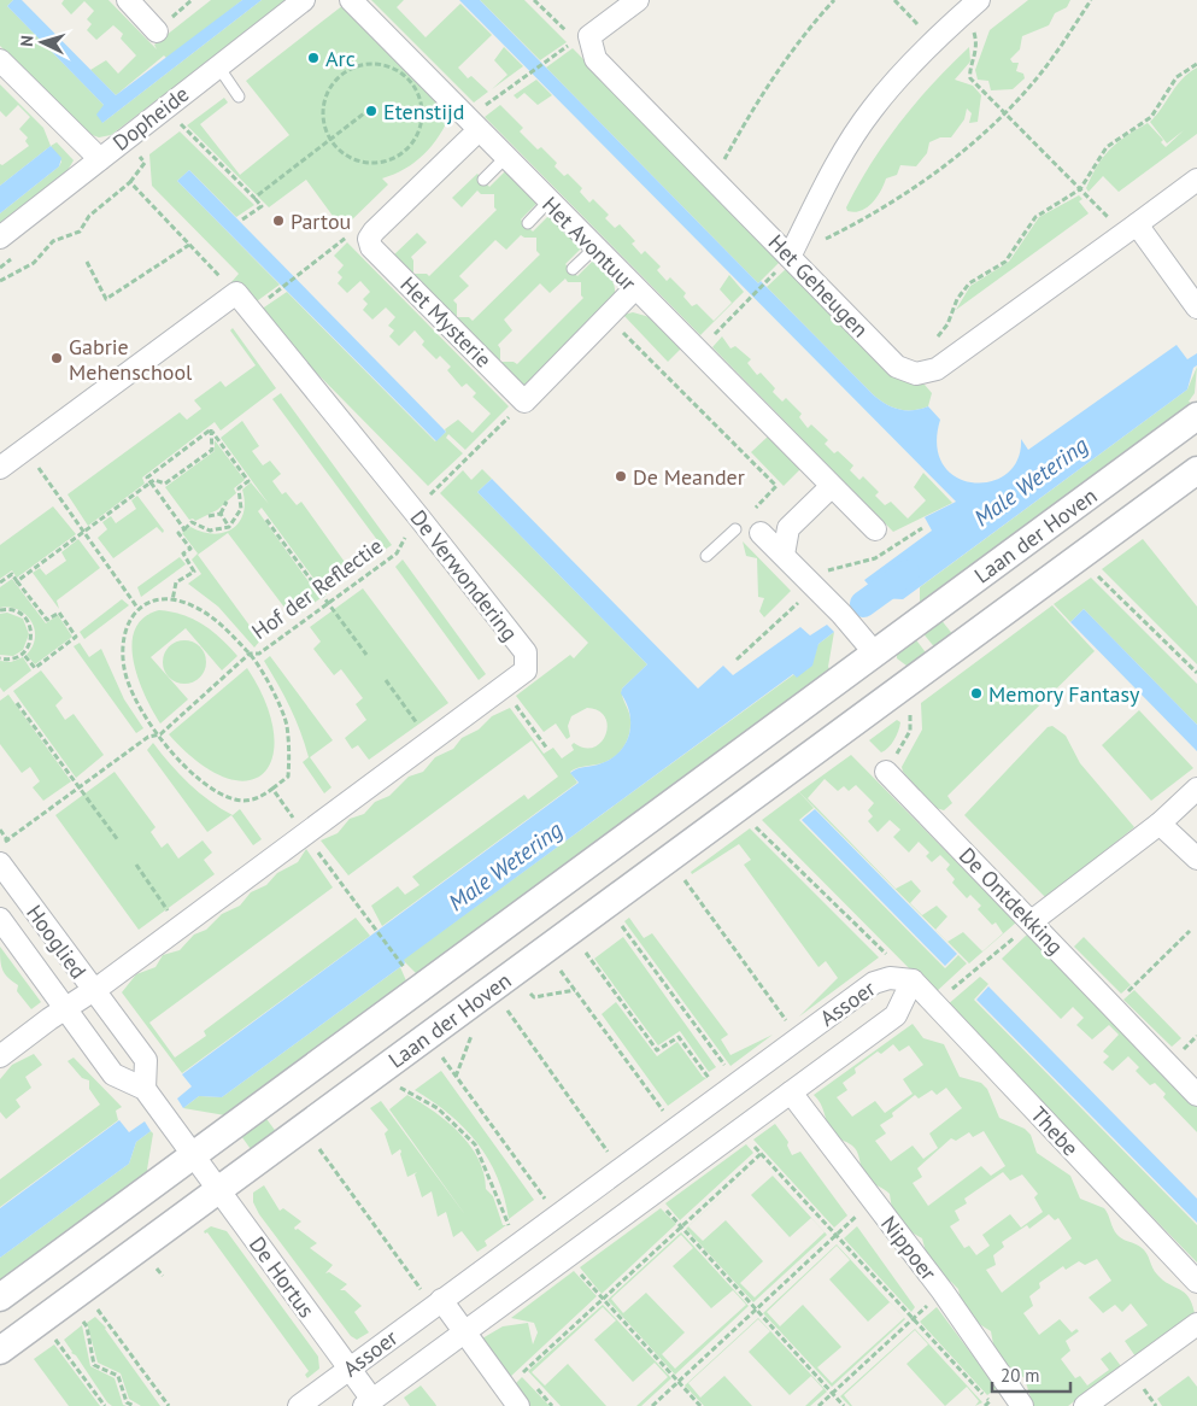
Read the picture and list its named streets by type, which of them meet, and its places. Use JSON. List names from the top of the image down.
{
  "streets": {
    "street": [
      "Dopheide",
      "Het Avontuur",
      "Het Geheugen",
      "Het Mysterie",
      "Laan der Hoven",
      "De Verwondering",
      "De Ontdekking",
      "Hooglied",
      "Assoer",
      "Thebe",
      "Nippoer",
      "De Hortus"
    ],
    "path": ["Hof der Reflectie"]
  },
  "crossings": [
    ["Het Avontuur", "Het Mysterie"],
    ["Het Mysterie", "Hof der Reflectie"],
    ["Laan der Hoven", "Hooglied"],
    ["Laan der Hoven", "De Hortus"],
    ["De Verwondering", "Hof der Reflectie"],
    ["De Verwondering", "Hooglied"],
    ["Hooglied", "De Hortus"],
    ["Assoer", "Thebe"],
    ["Assoer", "Nippoer"],
    ["Assoer", "De Hortus"]
  ],
  "water": ["Male Wetering"],
  "places": [
    "Arc",
    "Etenstijd",
    "Partou",
    "Gabrie Mehenschool",
    "De Meander",
    "Memory Fantasy"
  ],
  "scale_bar": "20 m",
  "north": "left"
}
